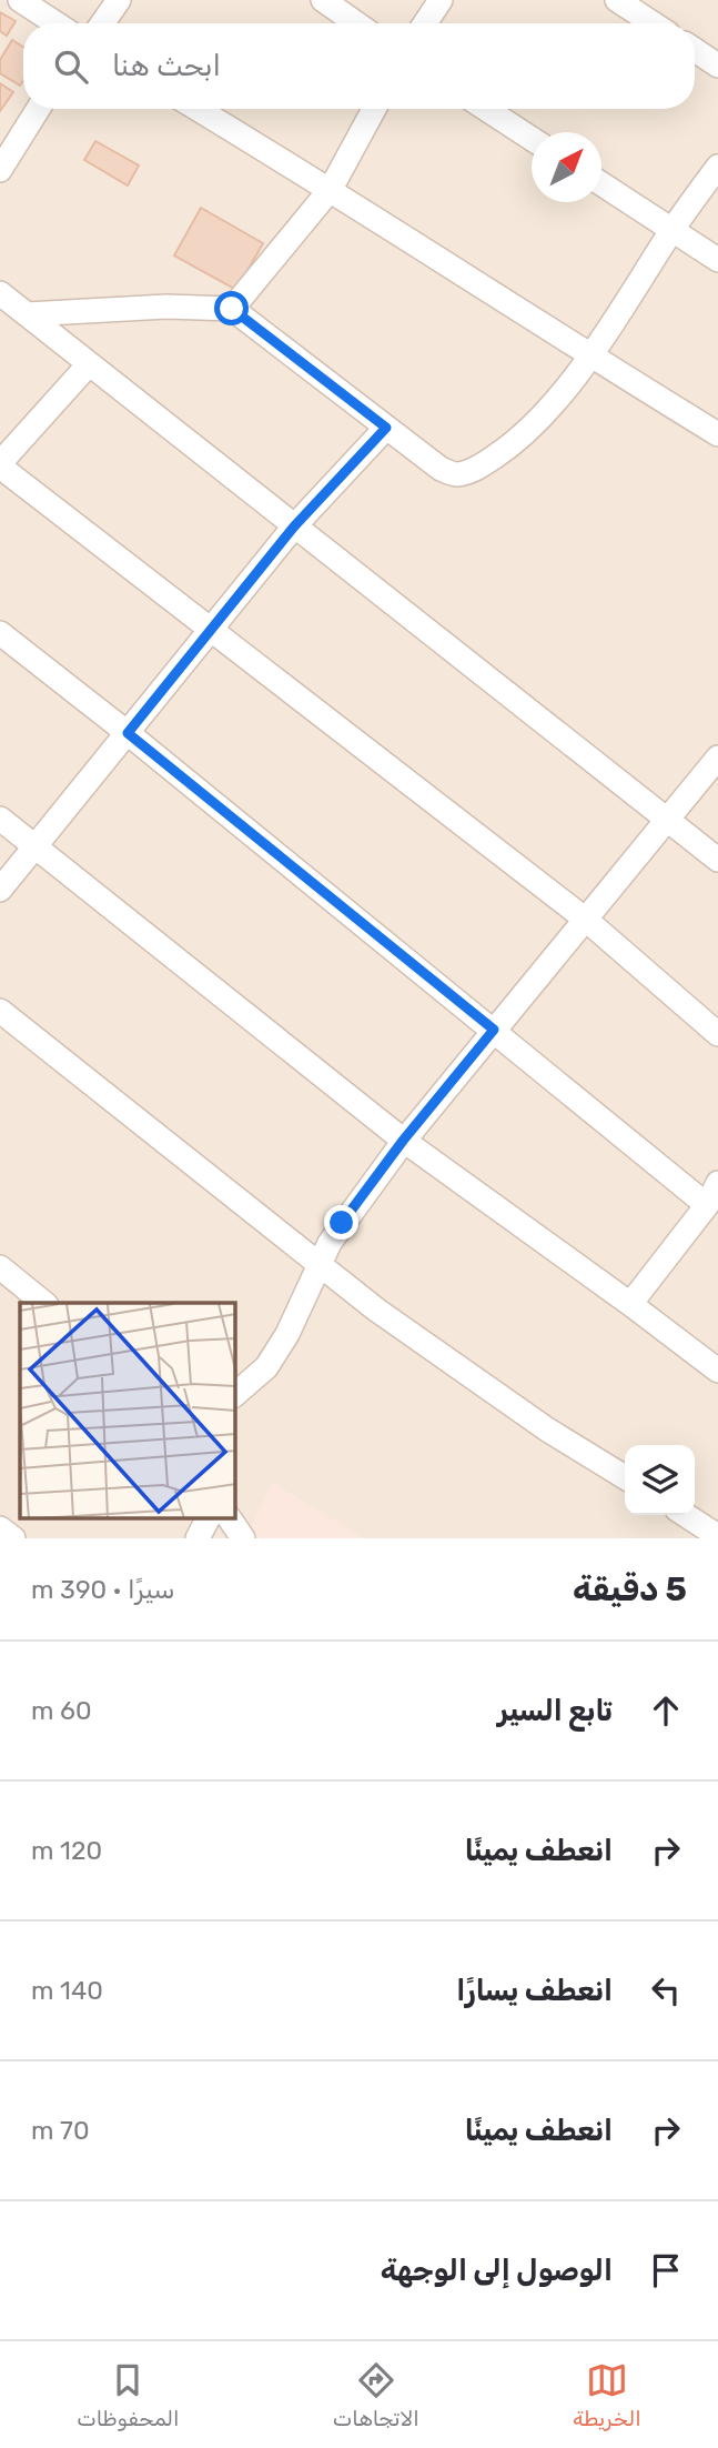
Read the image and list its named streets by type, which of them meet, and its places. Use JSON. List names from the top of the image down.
{
  "north": "top right",
  "page": {
    "search": "ابحث هنا",
    "heading": ["5 دقيقة", "سيرًا · 390 m"],
    "list": [
      ["تابع السير", "60 m"],
      ["انعطف يمينًا", "120 m"],
      ["انعطف يسارًا", "140 m"],
      ["انعطف يمينًا", "70 m"],
      "الوصول إلى الوجهة"
    ],
    "nav": ["الخريطة", "الاتجاهات", "المحفوظات"]
  }
}
